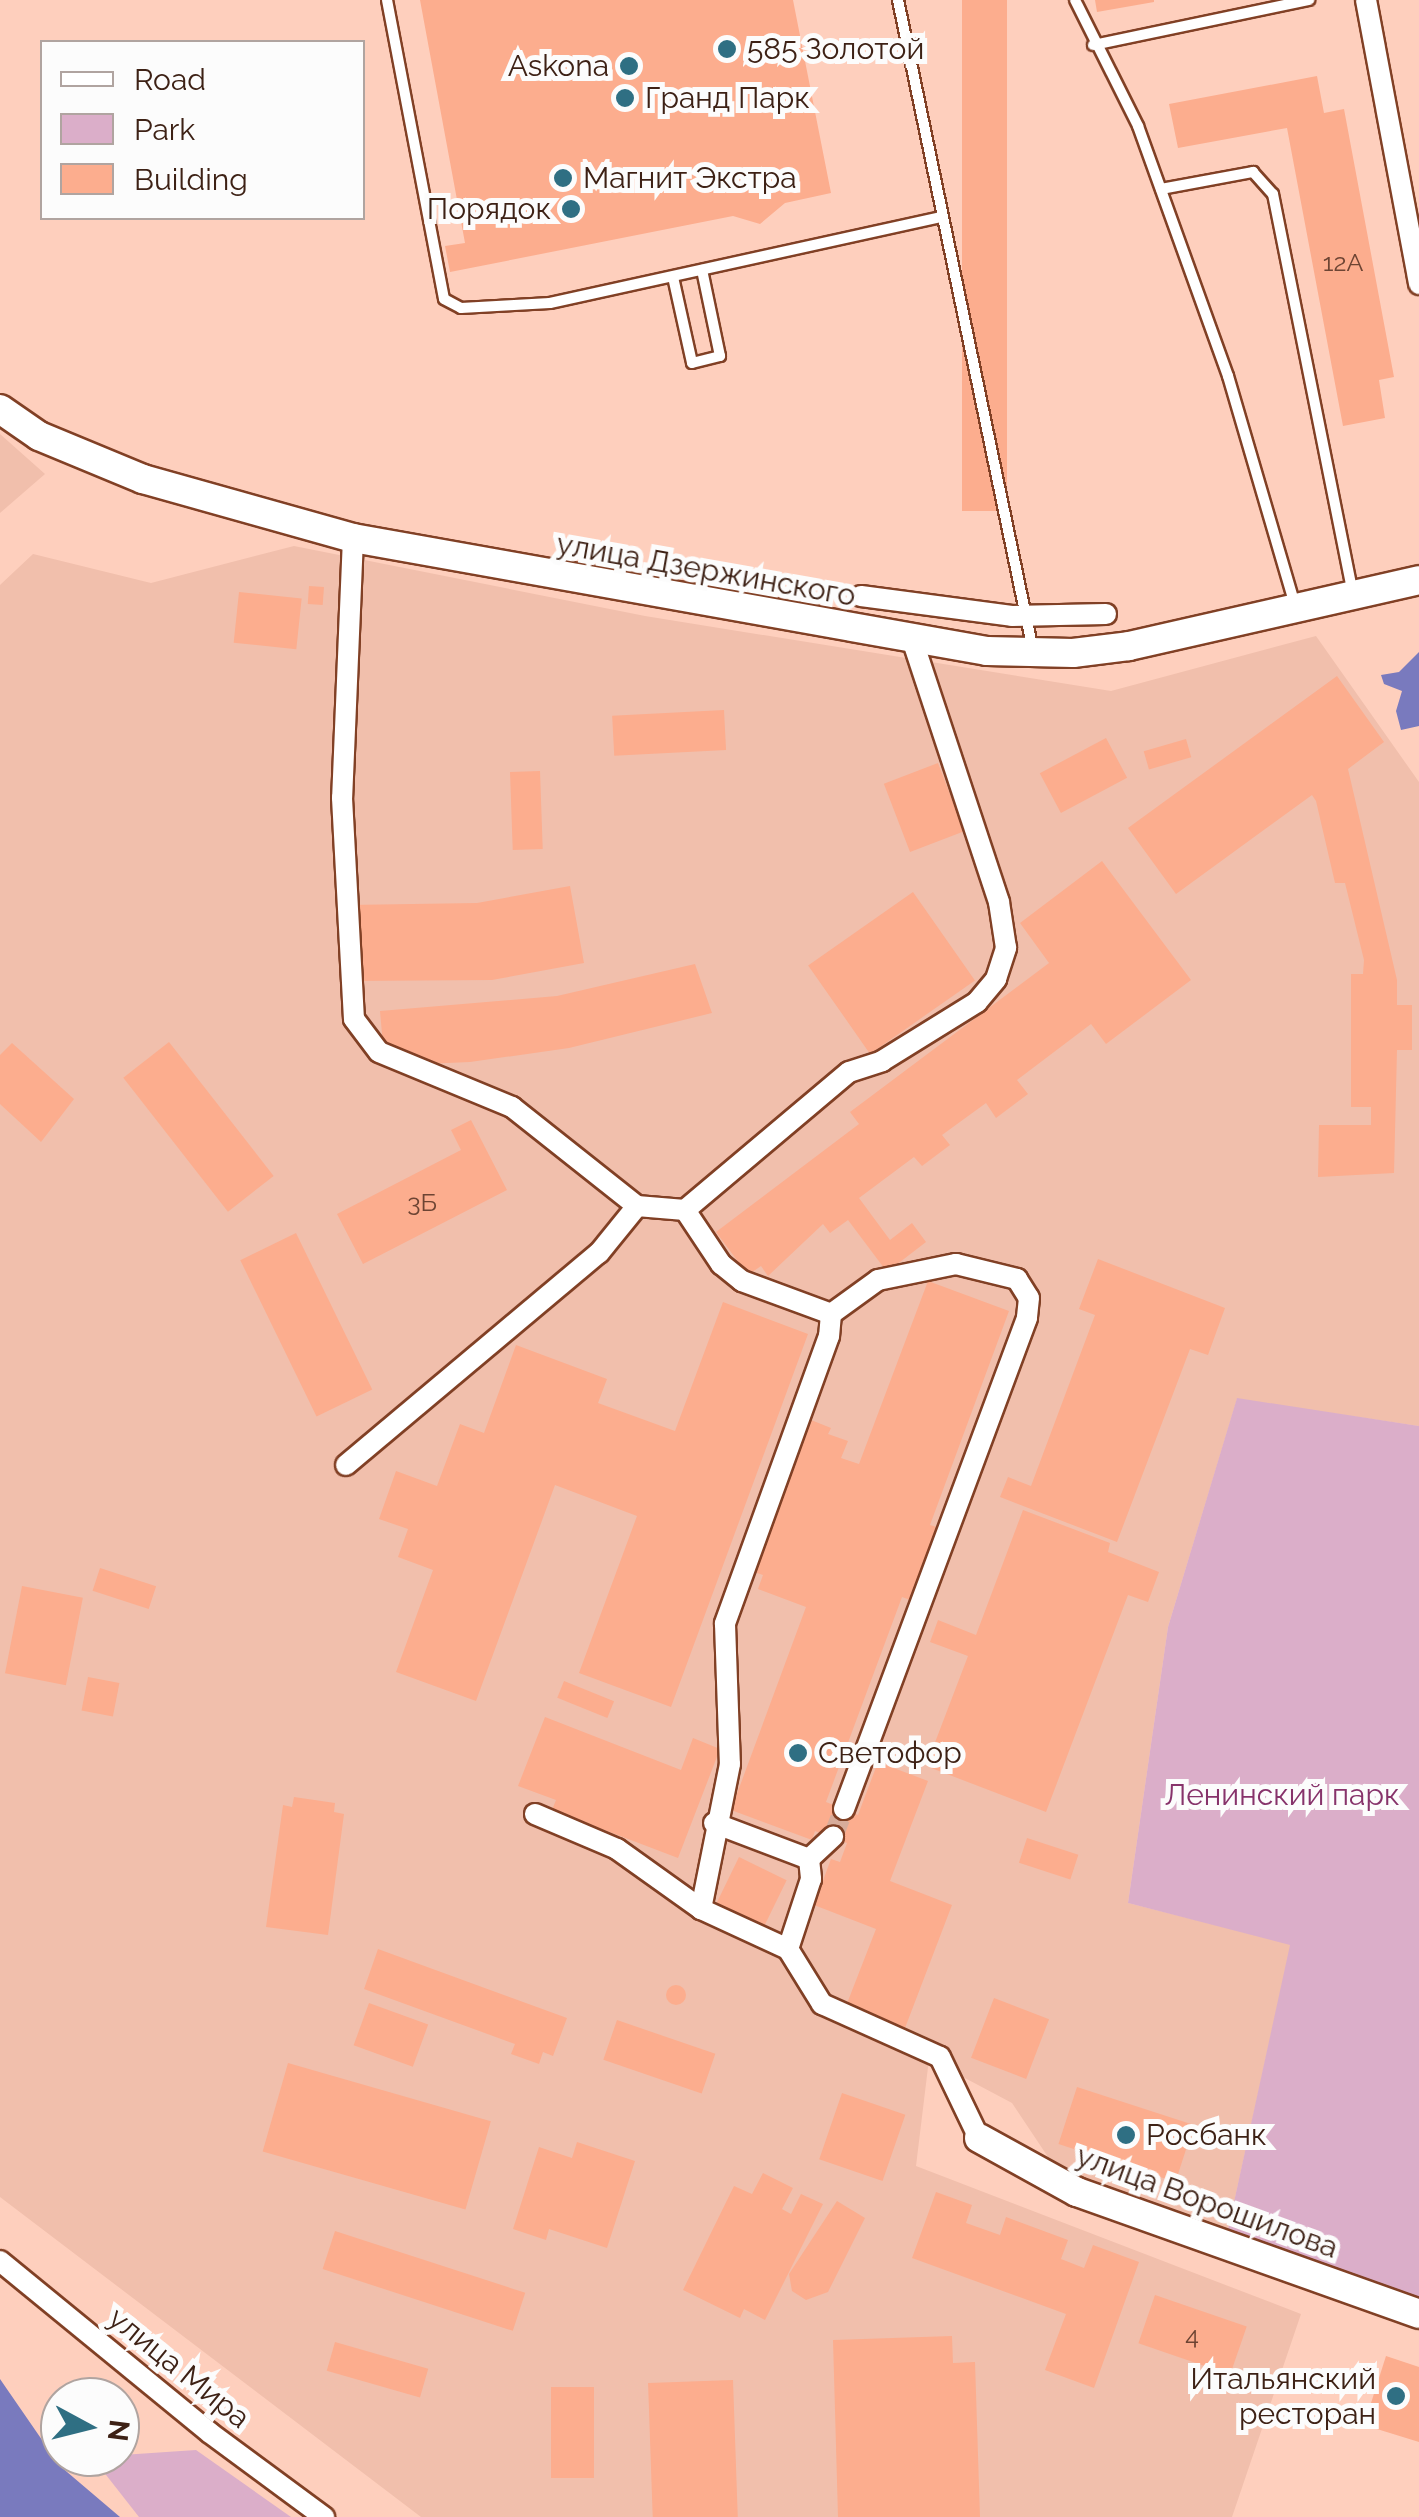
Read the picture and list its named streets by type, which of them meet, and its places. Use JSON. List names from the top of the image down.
{
  "streets": {
    "main road": ["улица Дзержинского", "улица Ворошилова"],
    "street": ["улица Мира"]
  },
  "parks": ["Ленинский парк"],
  "places": [
    "585 Золотой",
    "Askona",
    "Гранд Парк",
    "Магнит Экстра",
    "Порядок",
    "Светофор",
    "Росбанк",
    "Итальянский ресторан"
  ],
  "house_numbers": ["12А", "3Б", "4"],
  "legend": ["Road", "Park", "Building"],
  "north": "right"
}
